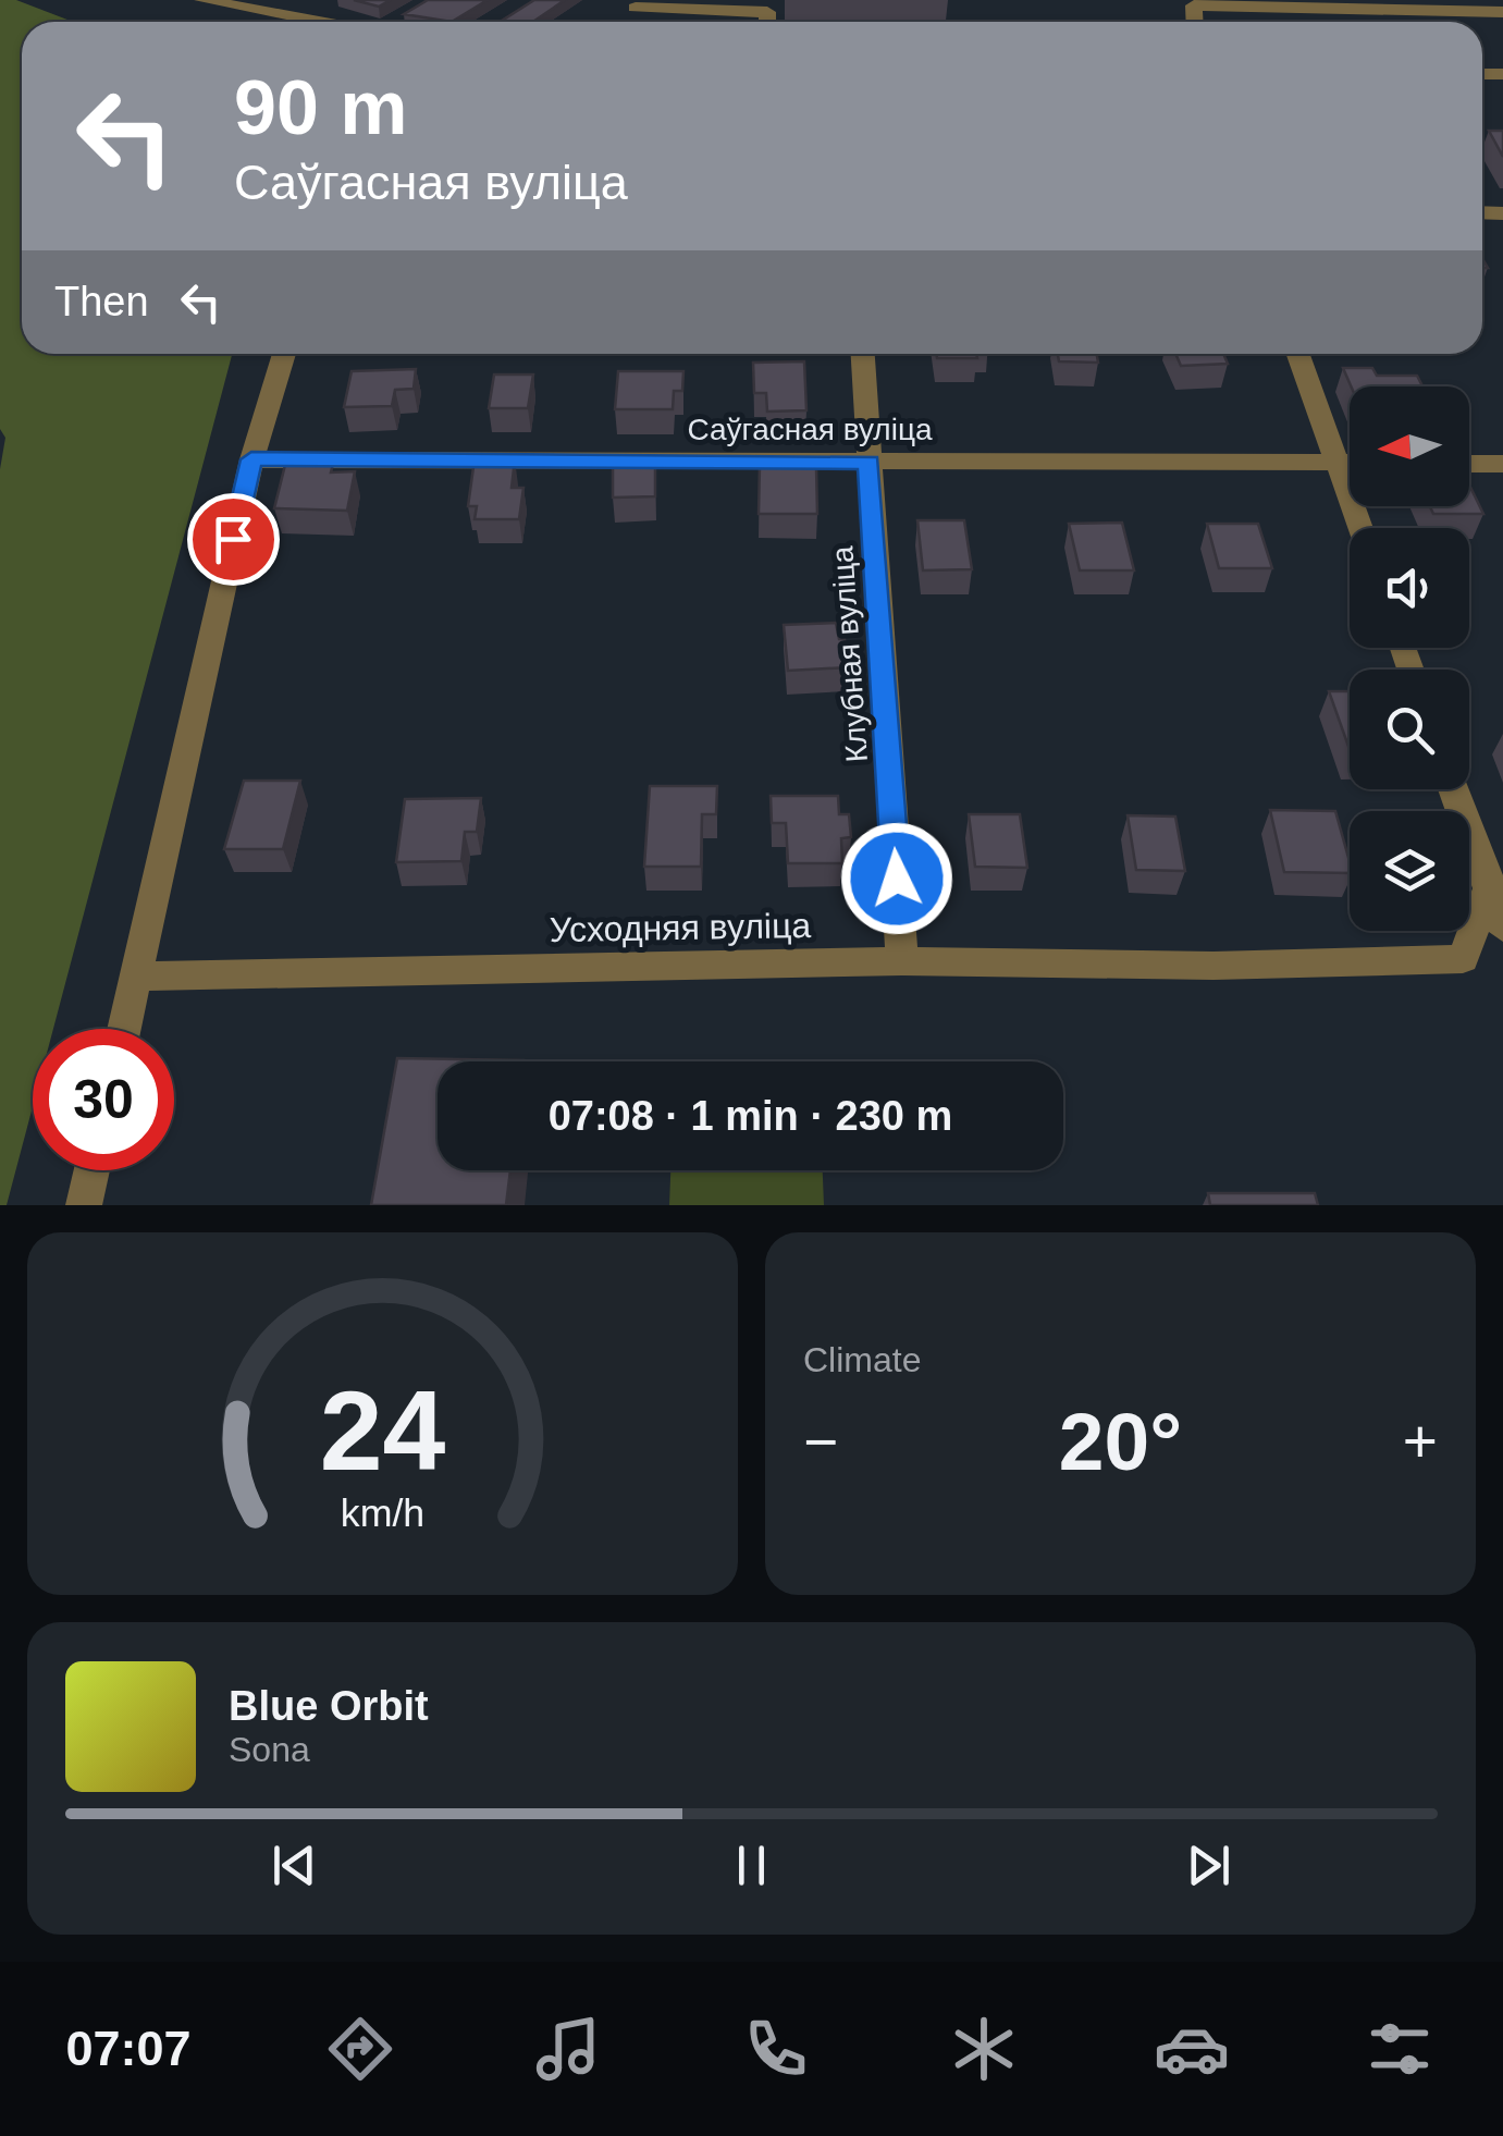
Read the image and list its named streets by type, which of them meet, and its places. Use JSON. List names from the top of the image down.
{
  "streets": {
    "street": ["Саўгасная вуліца", "Клубная вуліца", "Усходняя вуліца"]
  },
  "crossings": [
    ["Саўгасная вуліца", "Клубная вуліца"],
    ["Клубная вуліца", "Усходняя вуліца"]
  ],
  "north": "left",
  "page": {
    "turn": ["90 m", "Саўгасная вуліца"],
    "then": "Then",
    "limit": "30",
    "trip": "07:08 · 1 min · 230 m",
    "tile": "Climate",
    "heat": ["−", "20°", "+"],
    "song": ["Blue Orbit", "Sona"],
    "tabs": "07:07",
    "gauge": ["24", "km/h"]
  }
}
